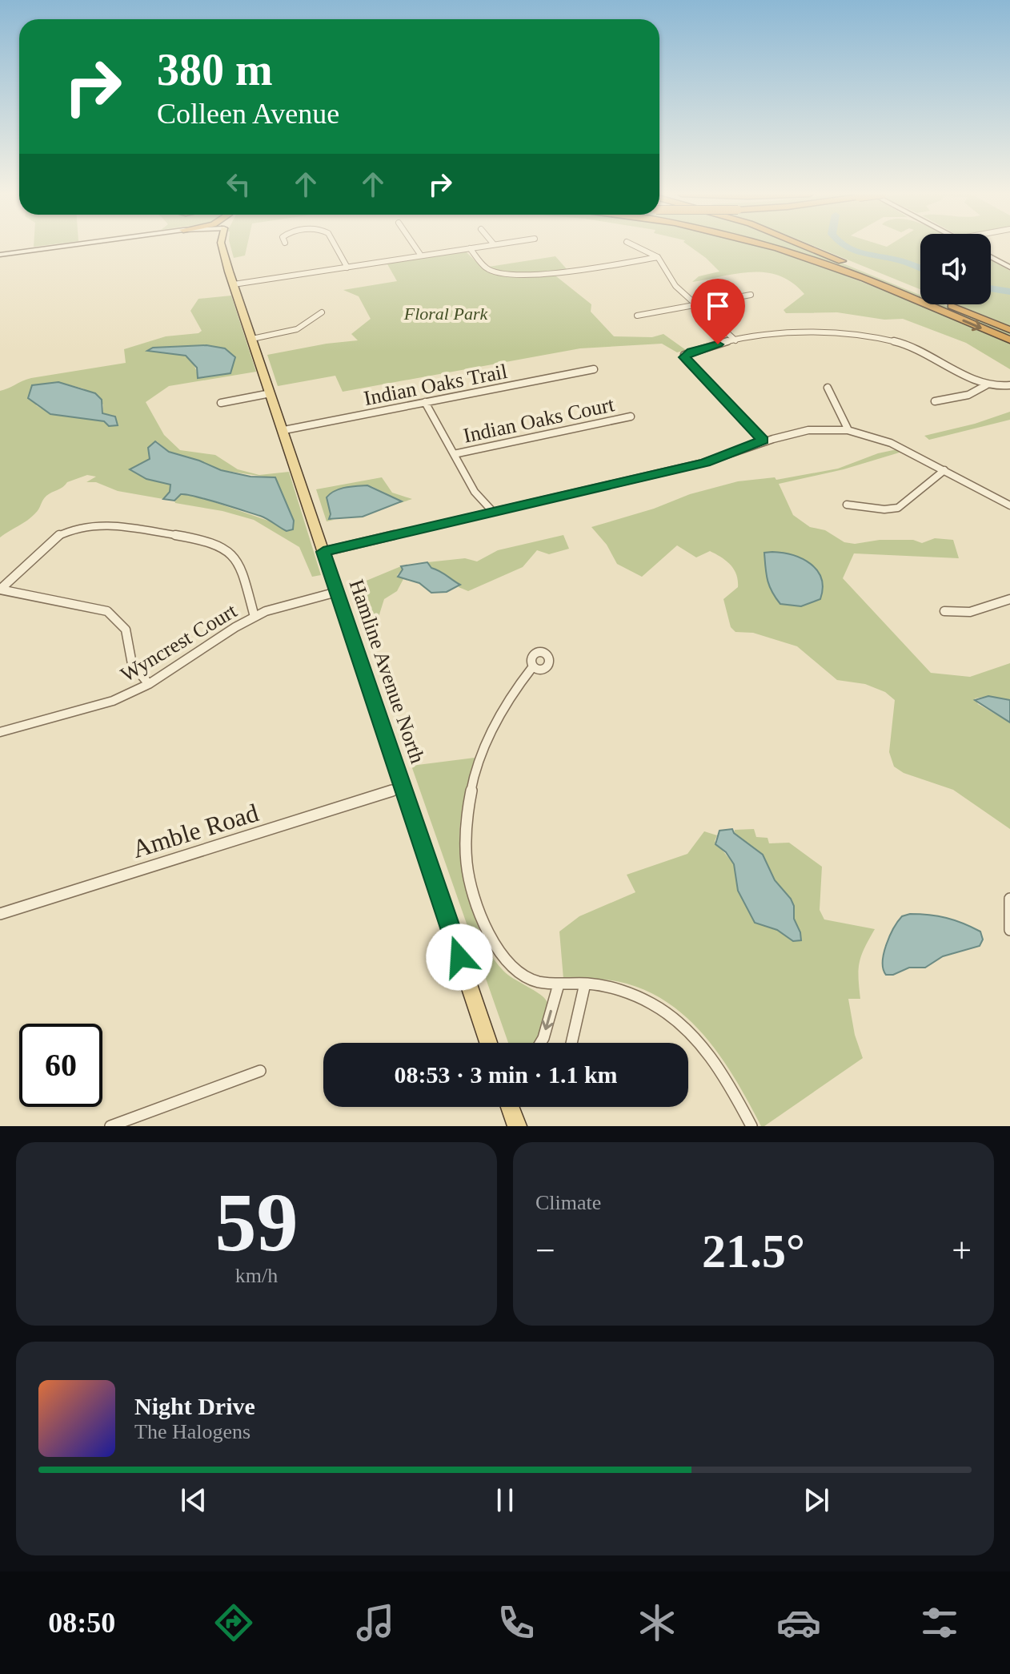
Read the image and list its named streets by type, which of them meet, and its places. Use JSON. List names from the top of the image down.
{
  "streets": {
    "main road": ["Hamline Avenue North"],
    "street": [
      "Indian Oaks Trail",
      "Indian Oaks Court",
      "Wyncrest Court",
      "Amble Road"
    ]
  },
  "crossings": [
    ["Indian Oaks Trail", "Hamline Avenue North"],
    ["Wyncrest Court", "Hamline Avenue North"],
    ["Hamline Avenue North", "Amble Road"]
  ],
  "parks": ["Floral Park"],
  "page": {
    "turn": ["380 m", "Colleen Avenue"],
    "limit": "60",
    "trip": "08:53 · 3 min · 1.1 km",
    "tile": [
      ["59", "km/h"],
      "Climate"
    ],
    "heat": ["−", "21.5°", "+"],
    "song": ["Night Drive", "The Halogens"],
    "tabs": "08:50"
  }
}
